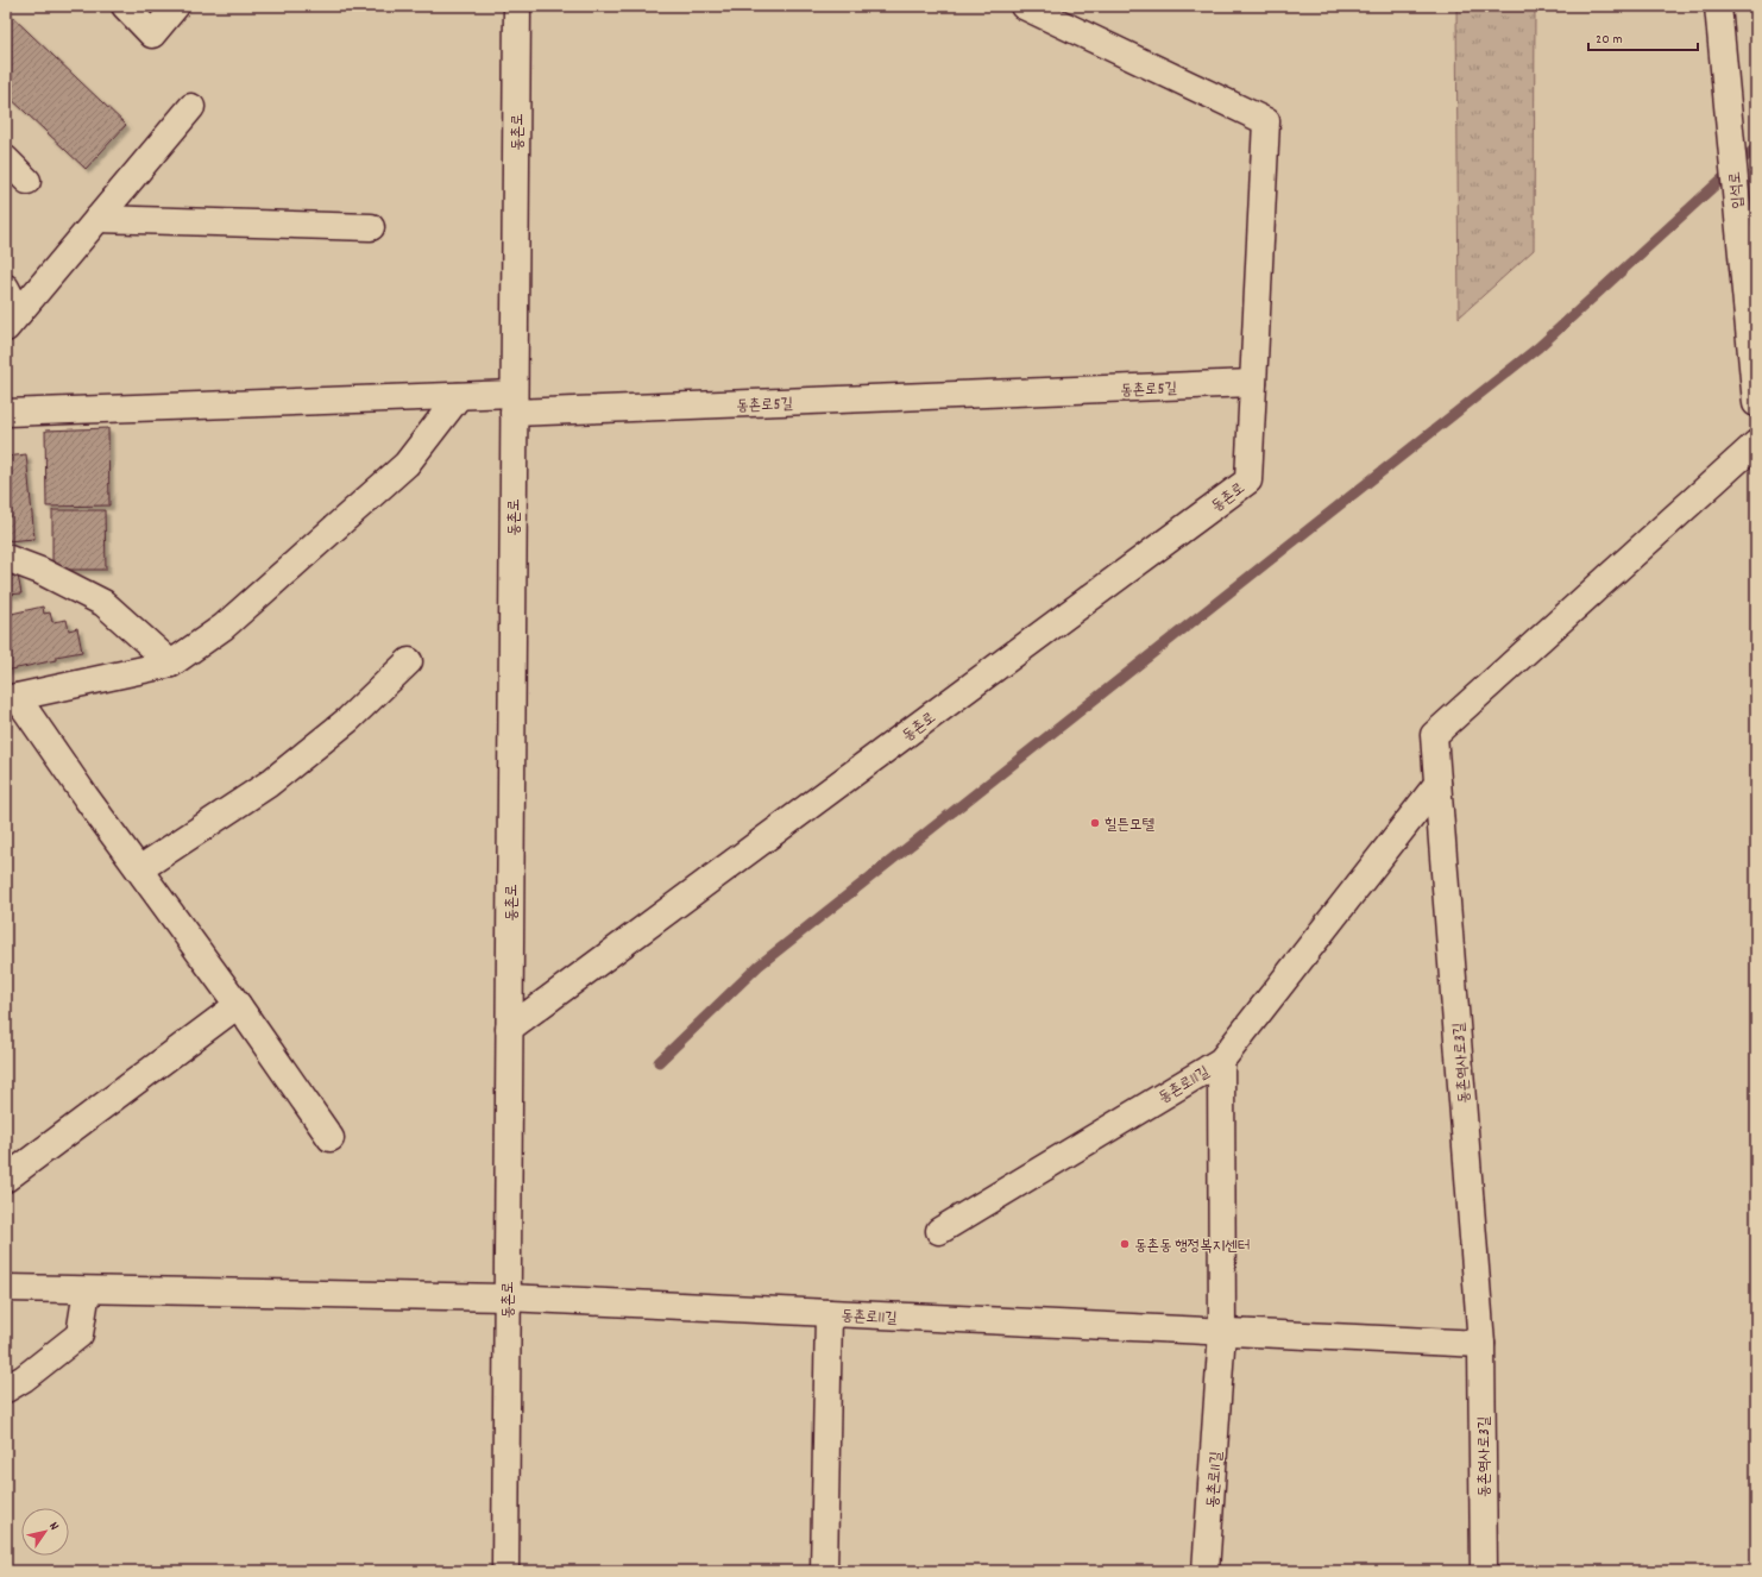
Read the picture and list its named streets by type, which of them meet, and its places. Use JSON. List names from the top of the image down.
{
  "streets": {
    "street": [
      "동촌로",
      "입석로",
      "동촌로5길",
      "동촌역사로3길",
      "동촌로11길"
    ]
  },
  "crossings": [
    ["동촌로", "동촌로5길"],
    ["동촌로", "동촌로11길"]
  ],
  "places": ["힐튼모텔", "동촌동 행정복지센터"],
  "scale_bar": "20 m",
  "north": "top right"
}
